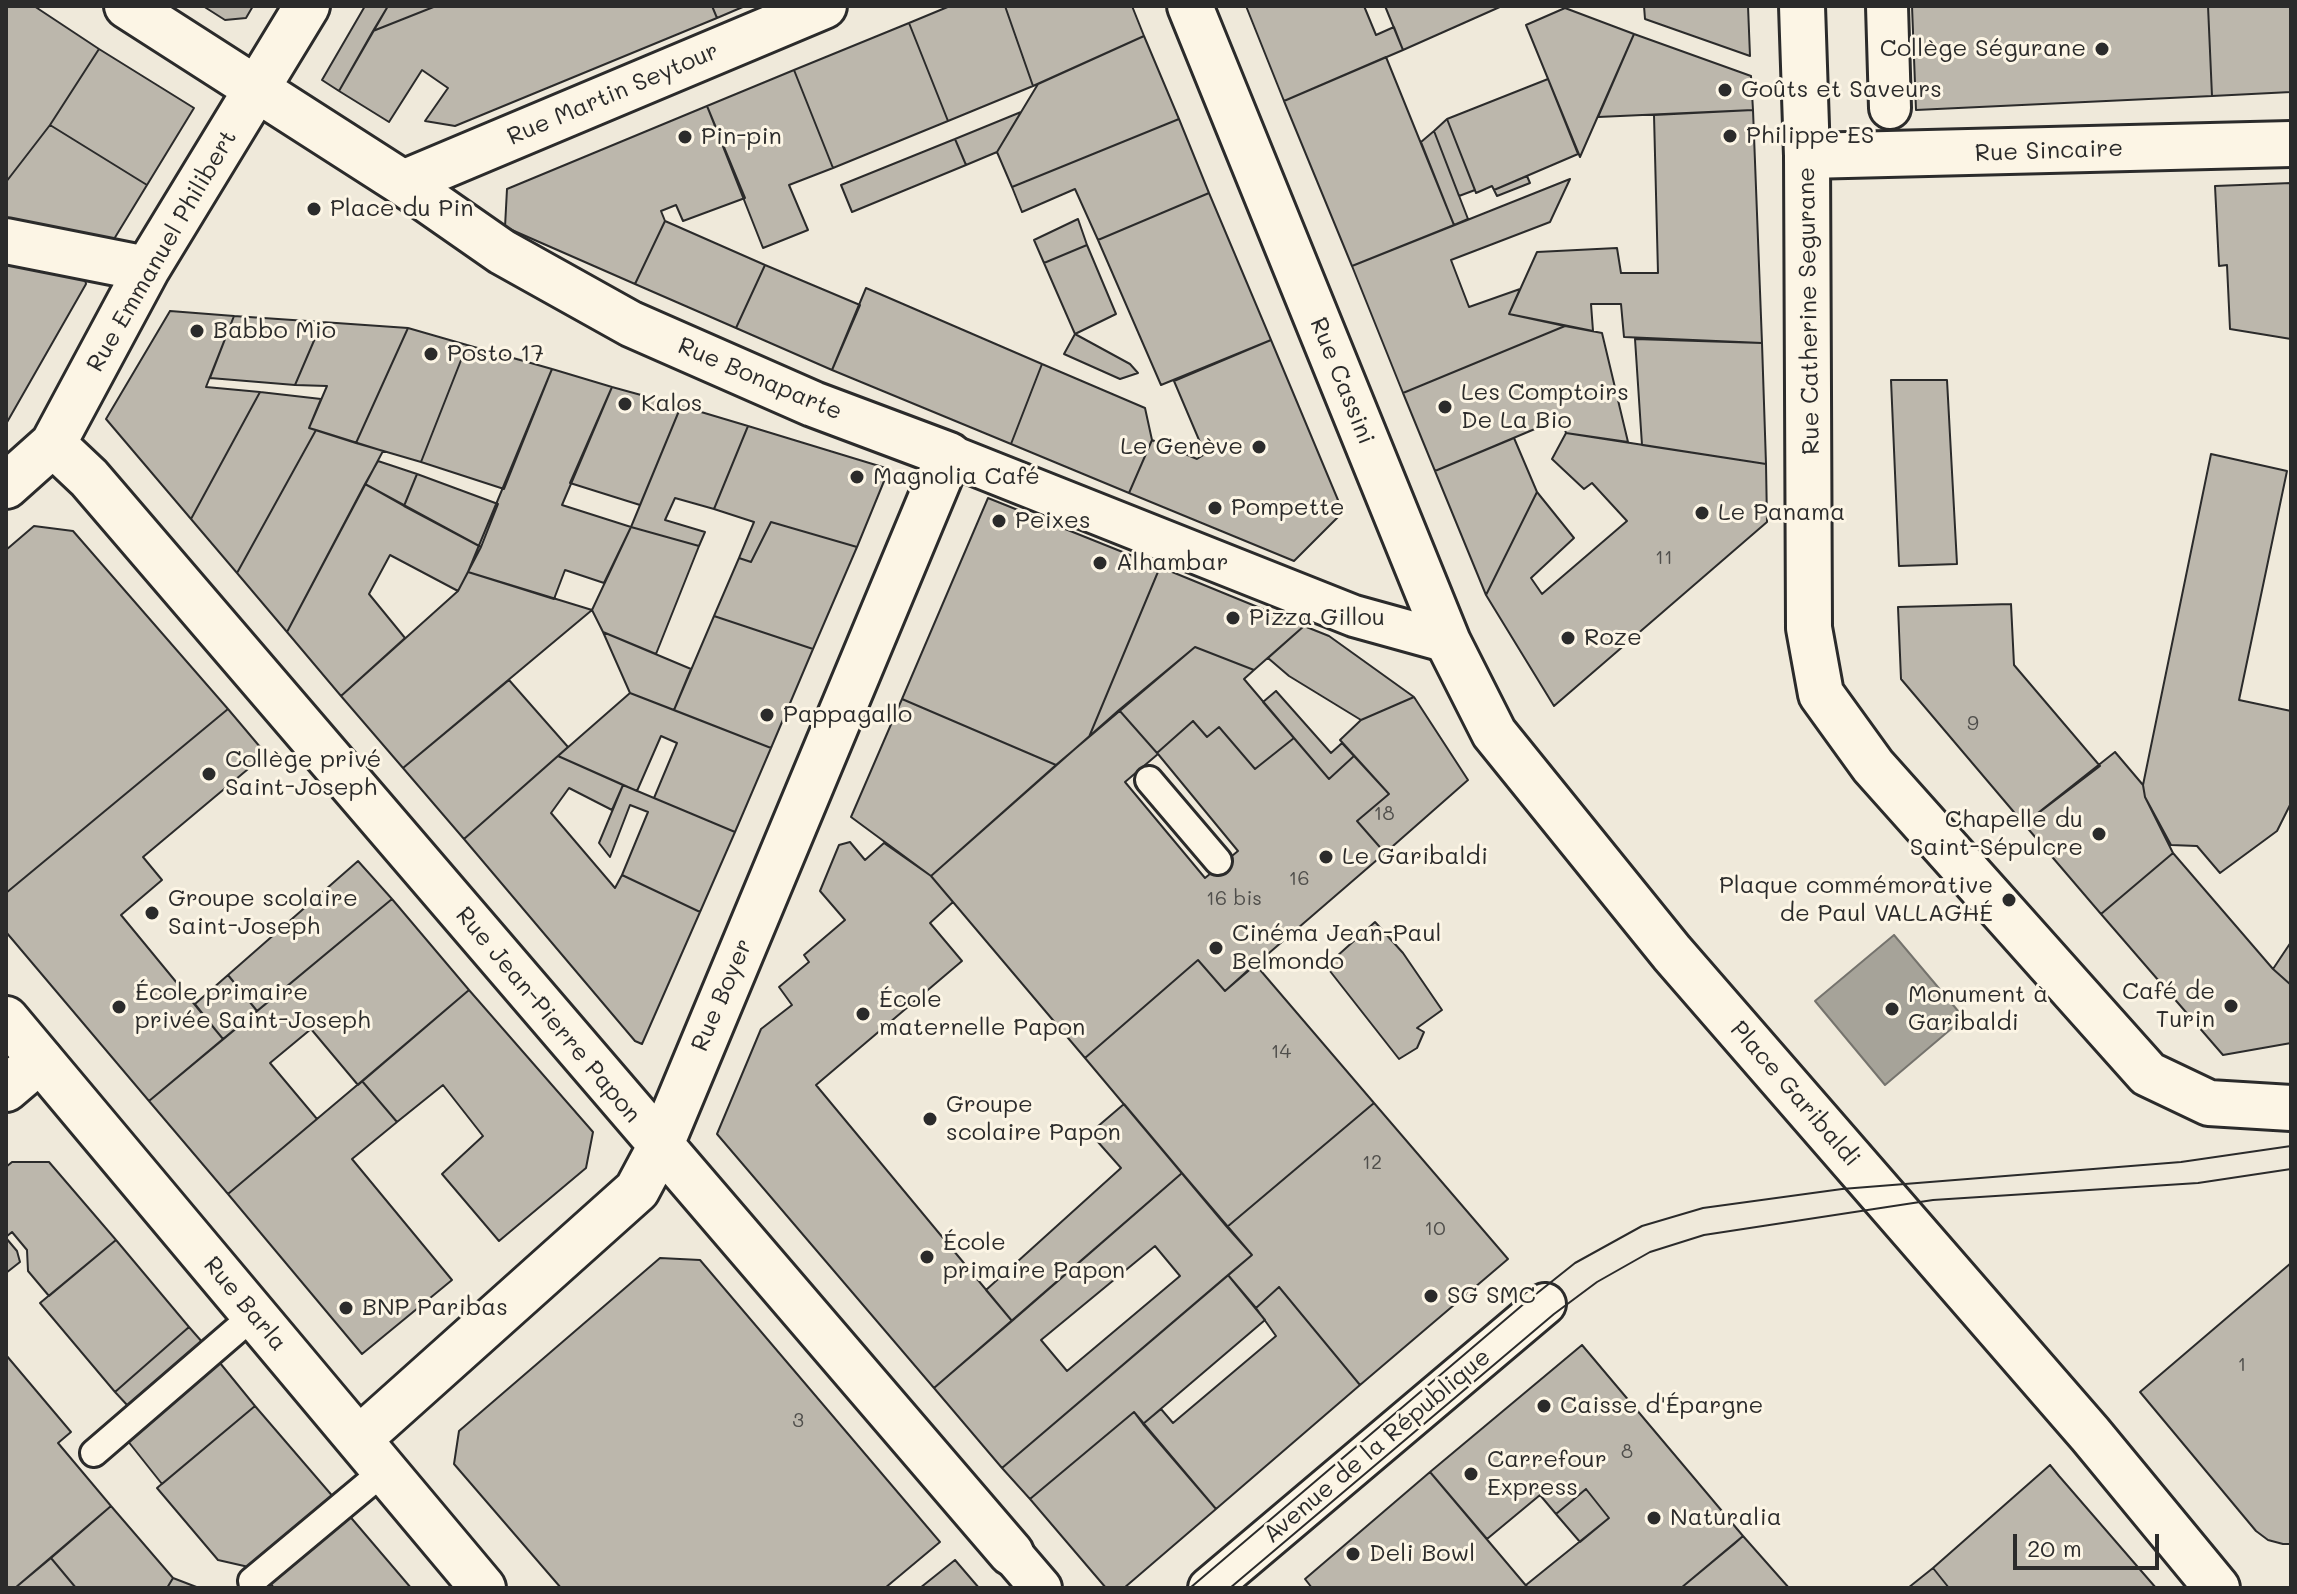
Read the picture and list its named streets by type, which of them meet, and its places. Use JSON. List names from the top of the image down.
{
  "streets": {
    "street": [
      "Rue Martin Seytour",
      "Rue Sincaire",
      "Rue Emmanuel Philibert",
      "Rue Catherine Segurane",
      "Rue Bonaparte",
      "Rue Cassini",
      "Rue Boyer",
      "Rue Jean-Pierre Papon",
      "Place Garibaldi",
      "Rue Barla",
      "Avenue de la République"
    ]
  },
  "crossings": [
    ["Rue Martin Seytour", "Rue Bonaparte"],
    ["Rue Sincaire", "Rue Catherine Segurane"],
    ["Rue Emmanuel Philibert", "Rue Bonaparte"],
    ["Rue Emmanuel Philibert", "Rue Jean-Pierre Papon"],
    ["Rue Bonaparte", "Rue Cassini"],
    ["Rue Bonaparte", "Rue Boyer"],
    ["Rue Cassini", "Place Garibaldi"],
    ["Rue Boyer", "Rue Jean-Pierre Papon"],
    ["Rue Boyer", "Rue Barla"]
  ],
  "places": [
    "Collège Ségurane",
    "Goûts et Saveurs",
    "Philippe ES",
    "Pin-pin",
    "Place du Pin",
    "Babbo Mio",
    "Posto 17",
    "Kalos",
    "Les Comptoirs De La Bio",
    "Le Genève",
    "Magnolia Café",
    "Pompette",
    "Le Panama",
    "Peixes",
    "Alhambar",
    "Pizza Gillou",
    "Roze",
    "Pappagallo",
    "Collège privé Saint-Joseph",
    "Chapelle du Saint-Sépulcre",
    "Le Garibaldi",
    "Plaque commémorative de Paul VALLAGHÉ",
    "Groupe scolaire Saint-Joseph",
    "Cinéma Jean-Paul Belmondo",
    "Café de Turin",
    "École primaire privée Saint-Joseph",
    "Monument à Garibaldi",
    "École maternelle Papon",
    "Groupe scolaire Papon",
    "École primaire Papon",
    "SG SMC",
    "BNP Paribas",
    "Caisse d'Épargne",
    "Carrefour Express",
    "Naturalia",
    "Deli Bowl"
  ],
  "house_numbers": [
    "11",
    "9",
    "18",
    "16",
    "16 bis",
    "14",
    "12",
    "10",
    "1",
    "3",
    "8"
  ],
  "scale_bar": "20 m"
}
